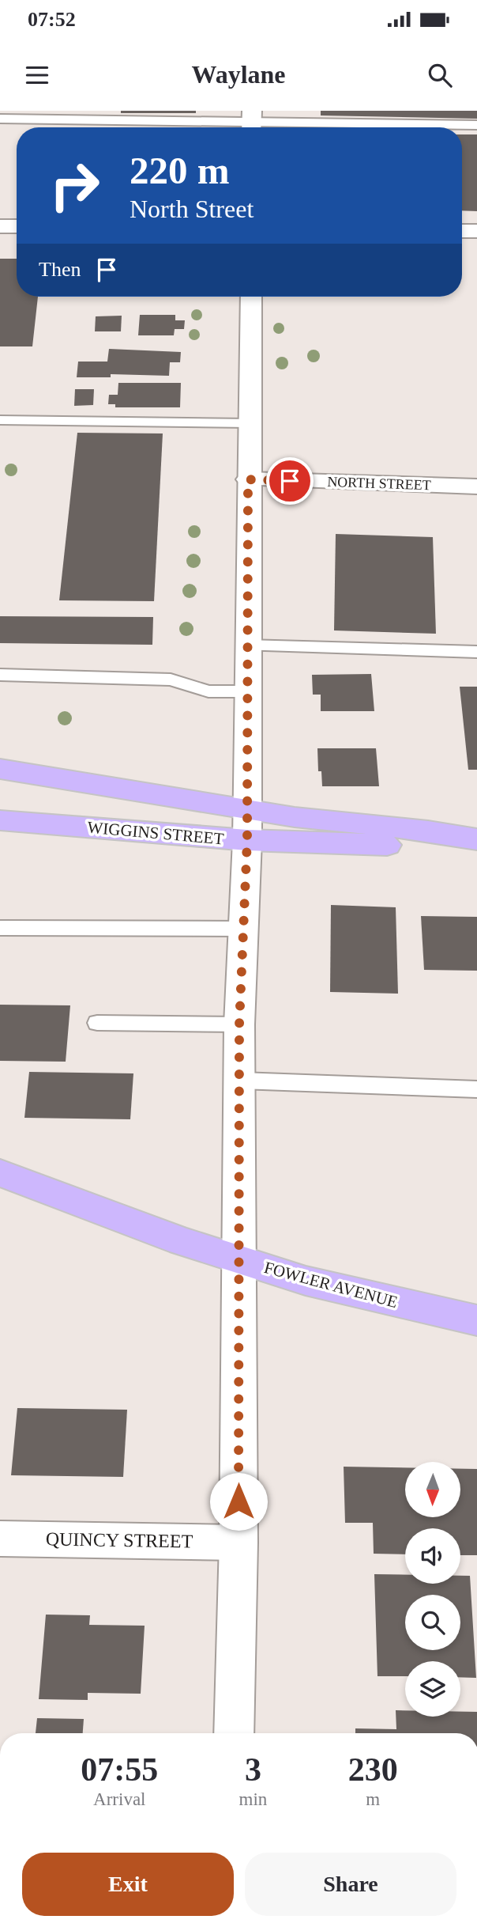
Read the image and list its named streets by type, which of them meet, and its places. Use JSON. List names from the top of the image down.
{
  "streets": {
    "main road": ["WIGGINS STREET", "FOWLER AVENUE"],
    "street": ["NORTH STREET", "QUINCY STREET"]
  },
  "north": "bottom",
  "page": {
    "status": "07:52",
    "header": "Waylane",
    "turn": ["220 m", "North Street"],
    "then": "Then",
    "eta": [
      "07:55",
      "Arrival",
      "3",
      "min",
      "230",
      "m"
    ],
    "buttons": ["Exit", "Share"]
  }
}
